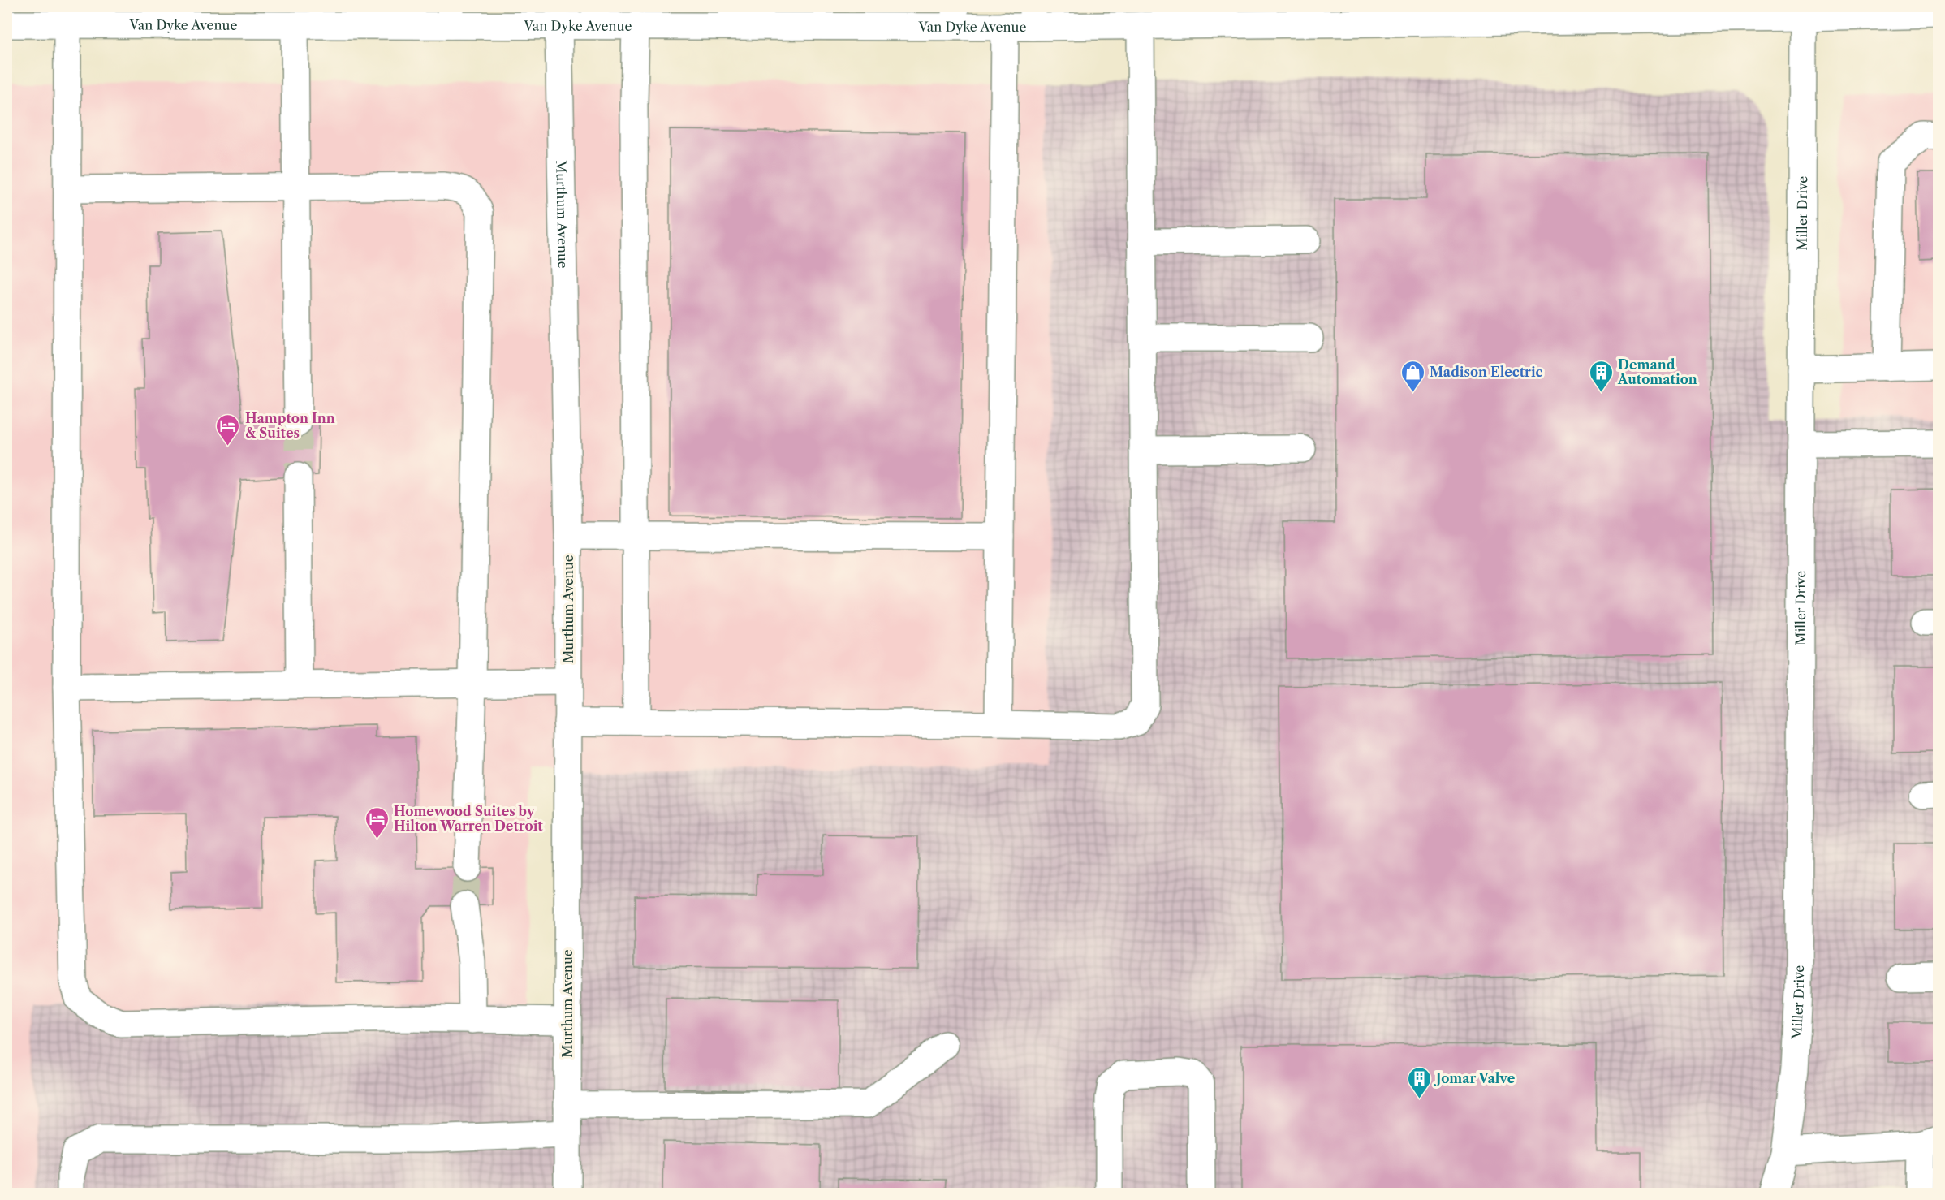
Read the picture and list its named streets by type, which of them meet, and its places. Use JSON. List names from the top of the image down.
{
  "streets": {
    "street": ["Van Dyke Avenue", "Miller Drive", "Murthum Avenue"]
  },
  "crossings": [
    ["Van Dyke Avenue", "Miller Drive"],
    ["Van Dyke Avenue", "Murthum Avenue"]
  ],
  "places": {
    "shop": ["Madison Electric"],
    "building": ["Demand Automation", "Jomar Valve"],
    "hotel": ["Hampton Inn & Suites", "Homewood Suites by Hilton Warren Detroit"]
  }
}
